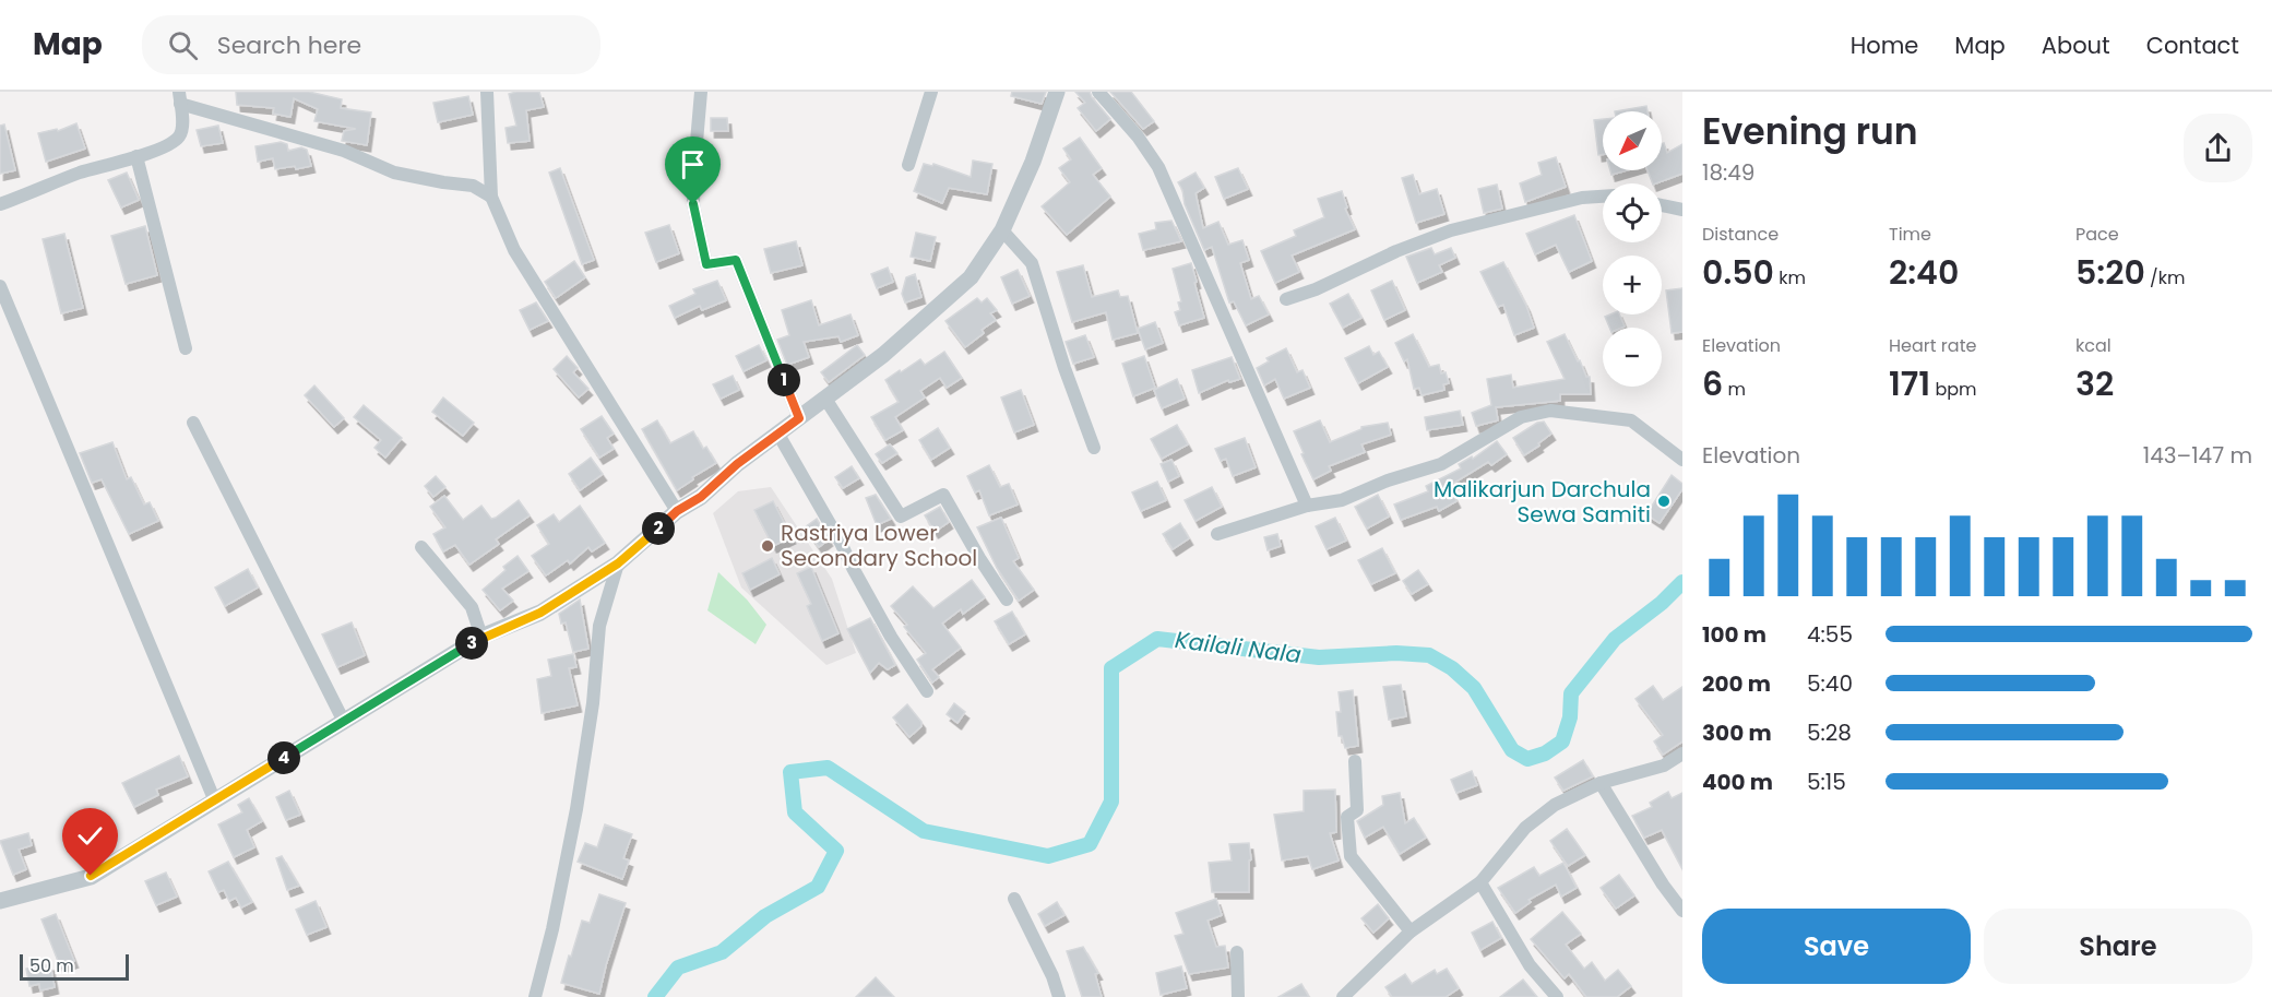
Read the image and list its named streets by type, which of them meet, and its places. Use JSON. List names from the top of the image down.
{
  "water": ["Kailali Nala"],
  "places": ["Malikarjun Darchula Sewa Samiti", "Rastriya Lower Secondary School"],
  "scale_bar": "50 m",
  "north": "bottom left",
  "page": {
    "header": "Map",
    "search": "Search here",
    "nav": [
      "Home",
      "Map",
      "About",
      "Contact"
    ],
    "heading": ["Evening run", "18:49"],
    "map_buttons": ["+", "−"],
    "stats": [
      ["Distance", "0.50 km"],
      ["Time", "2:40"],
      ["Pace", "5:20 /km"],
      ["Elevation", "6 m"],
      ["Heart rate", "171 bpm"],
      ["kcal", "32"]
    ],
    "pins": [
      "1",
      "2",
      "3",
      "4"
    ],
    "chart": ["Elevation", "143–147 m"],
    "list": [
      {
        "name": "100 m",
        "note": "4:55"
      },
      {
        "name": "200 m",
        "note": "5:40"
      },
      {
        "name": "300 m",
        "note": "5:28"
      },
      {
        "name": "400 m",
        "note": "5:15"
      }
    ],
    "buttons": ["Save", "Share"],
    "scale": "50 m"
  }
}
